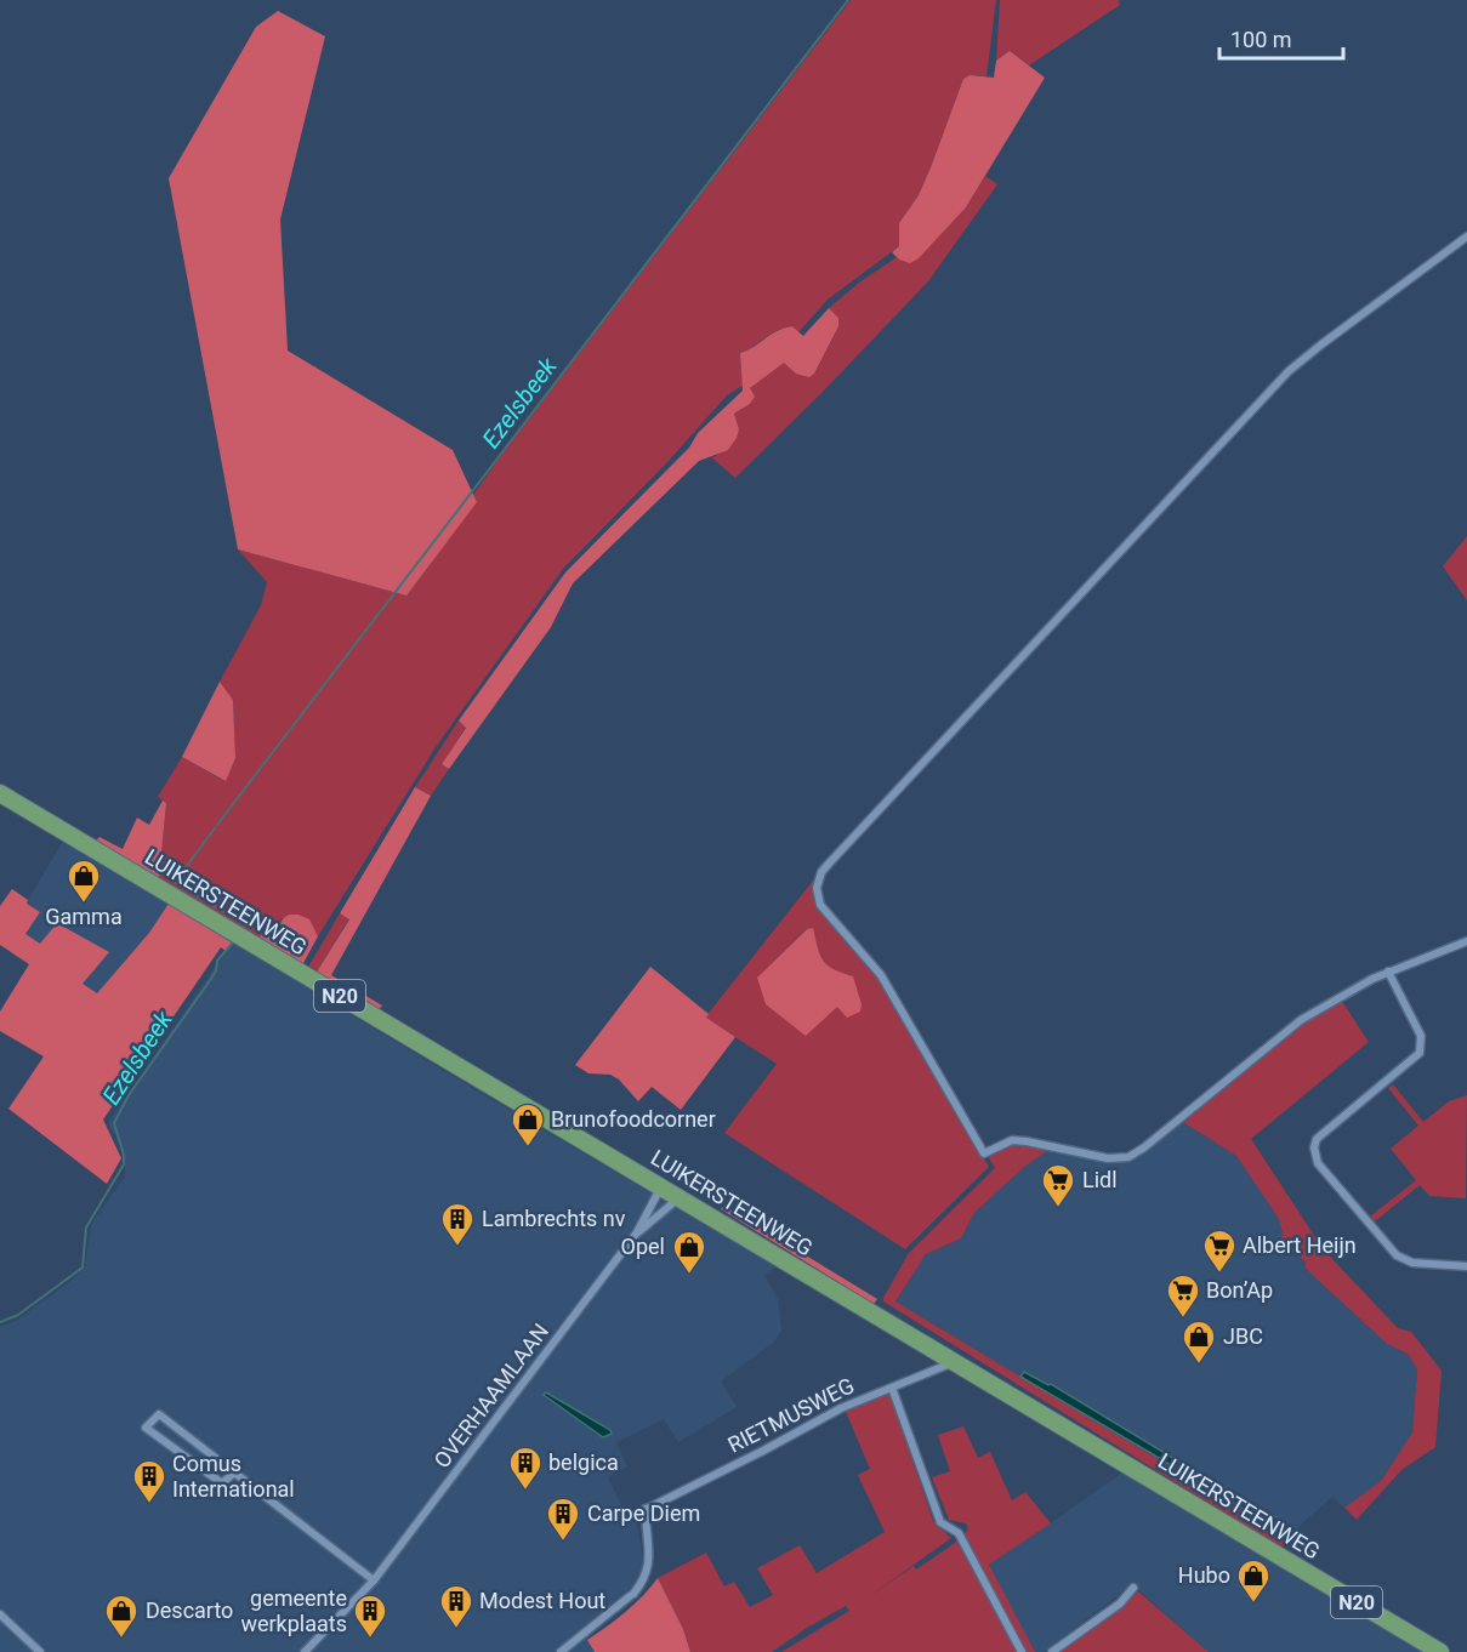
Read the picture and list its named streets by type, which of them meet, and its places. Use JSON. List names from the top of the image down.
{
  "streets": {
    "main road": ["LUIKERSTEENWEG", "N20"],
    "street": ["OVERHAAMLAAN", "RIETMUSWEG"]
  },
  "crossings": [
    ["LUIKERSTEENWEG", "OVERHAAMLAAN"],
    ["LUIKERSTEENWEG", "RIETMUSWEG"]
  ],
  "water": ["Ezelsbeek"],
  "places": {
    "shop": [
      "Gamma",
      "Brunofoodcorner",
      "Opel",
      "JBC",
      "Hubo",
      "Descarto"
    ],
    "supermarket": ["Lidl", "Albert Heijn", "Bon’Ap"],
    "building": [
      "Lambrechts nv",
      "belgica",
      "Comus International",
      "Carpe Diem",
      "Modest Hout",
      "gemeente werkplaats"
    ]
  },
  "scale_bar": "100 m"
}
